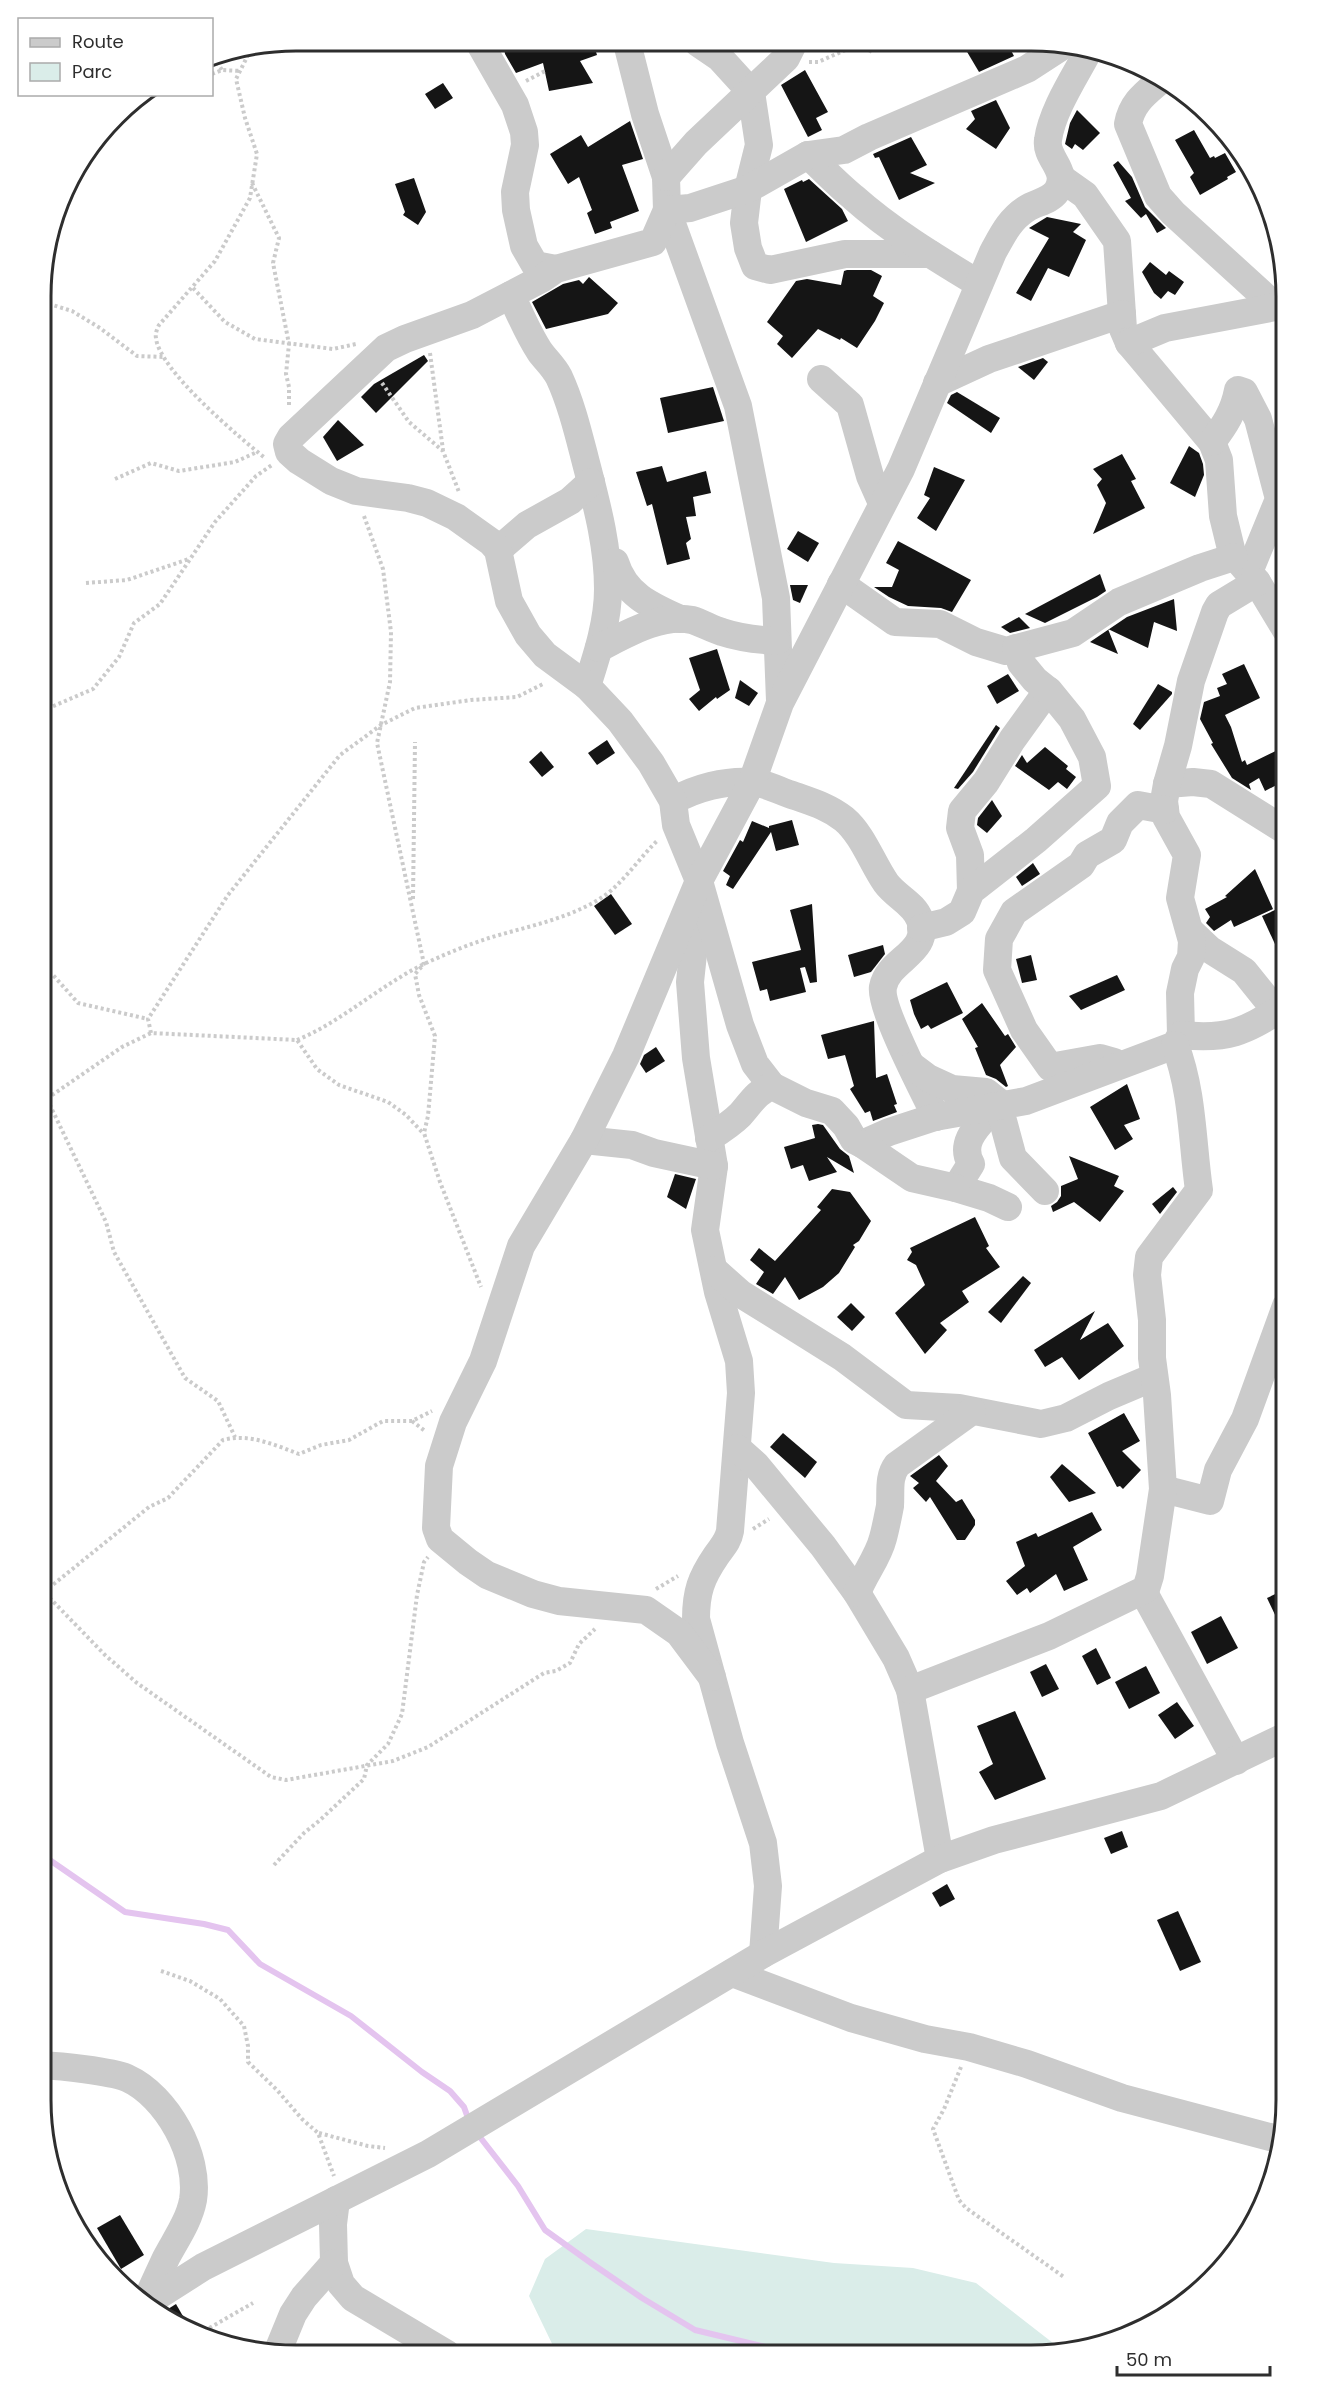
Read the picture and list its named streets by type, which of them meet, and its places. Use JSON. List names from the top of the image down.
{
  "legend": ["Route", "Parc"],
  "scale_bar": "50 m"
}
